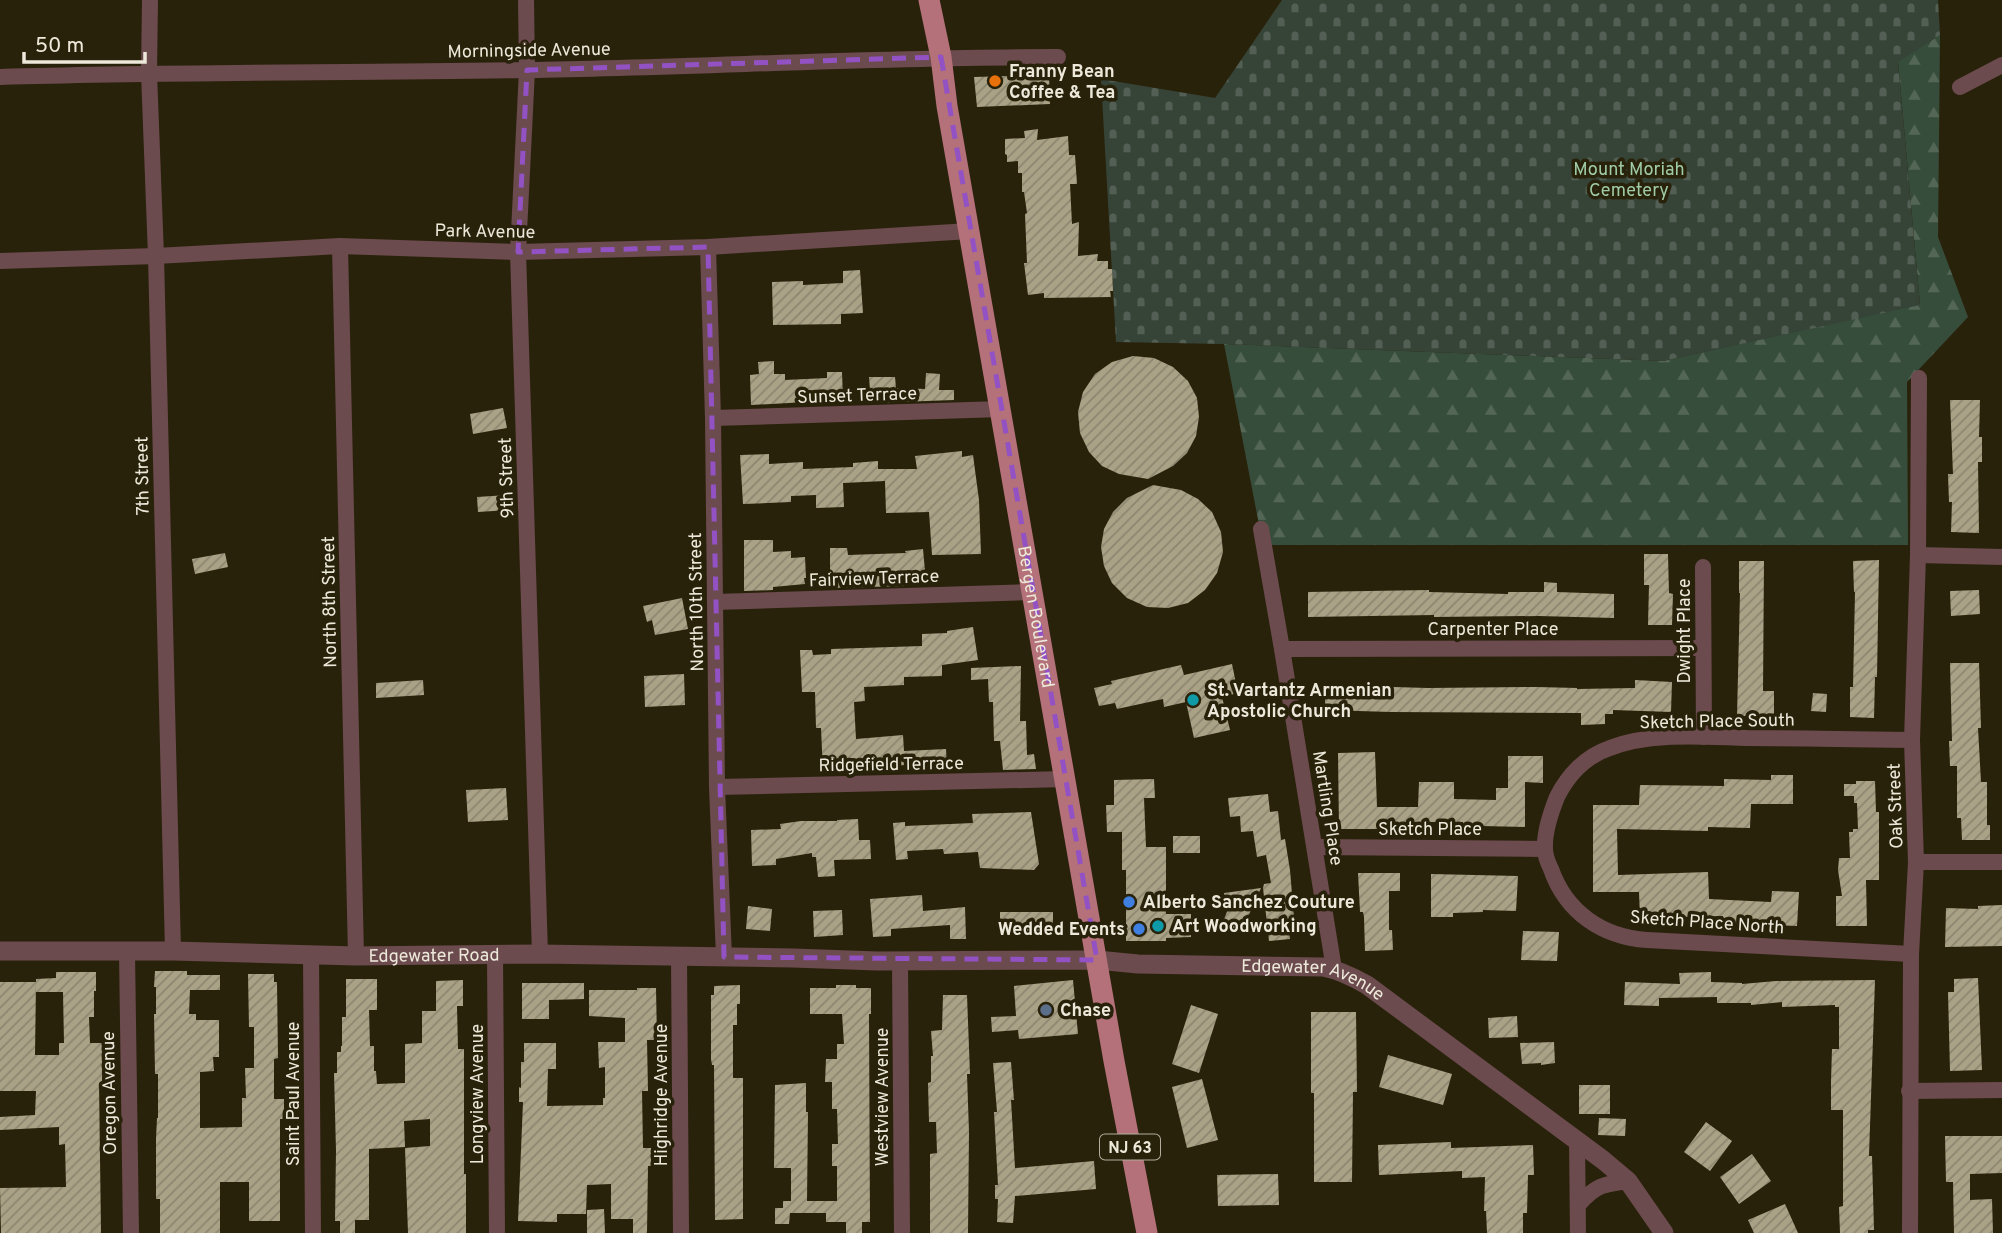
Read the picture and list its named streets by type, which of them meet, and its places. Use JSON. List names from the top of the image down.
{
  "streets": {
    "main road": ["Bergen Boulevard", "NJ 63"],
    "street": [
      "Morningside Avenue",
      "Park Avenue",
      "Sunset Terrace",
      "7th Street",
      "9th Street",
      "Fairview Terrace",
      "North 8th Street",
      "North 10th Street",
      "Carpenter Place",
      "Dwight Place",
      "Sketch Place South",
      "Ridgefield Terrace",
      "Oak Street",
      "Martling Place",
      "Sketch Place",
      "Sketch Place North",
      "Edgewater Road",
      "Edgewater Avenue",
      "Oregon Avenue",
      "Saint Paul Avenue",
      "Longview Avenue",
      "Highridge Avenue",
      "Westview Avenue"
    ]
  },
  "crossings": [
    ["Morningside Avenue", "7th Street"],
    ["Morningside Avenue", "9th Street"],
    ["Morningside Avenue", "Bergen Boulevard"],
    ["Park Avenue", "7th Street"],
    ["Park Avenue", "9th Street"],
    ["Park Avenue", "North 8th Street"],
    ["Park Avenue", "North 10th Street"],
    ["Park Avenue", "Bergen Boulevard"],
    ["Sunset Terrace", "North 10th Street"],
    ["Sunset Terrace", "Bergen Boulevard"],
    ["7th Street", "Edgewater Road"],
    ["9th Street", "Edgewater Road"],
    ["Fairview Terrace", "North 10th Street"],
    ["Fairview Terrace", "Bergen Boulevard"],
    ["North 8th Street", "Edgewater Road"],
    ["North 10th Street", "Ridgefield Terrace"],
    ["North 10th Street", "Edgewater Road"],
    ["Bergen Boulevard", "Ridgefield Terrace"],
    ["Bergen Boulevard", "Edgewater Avenue"],
    ["Carpenter Place", "Dwight Place"],
    ["Carpenter Place", "Martling Place"],
    ["Dwight Place", "Sketch Place South"],
    ["Sketch Place South", "Oak Street"],
    ["Sketch Place South", "Sketch Place"],
    ["Sketch Place South", "Sketch Place North"],
    ["Oak Street", "Sketch Place North"],
    ["Martling Place", "Sketch Place"],
    ["Martling Place", "Edgewater Avenue"],
    ["Sketch Place", "Sketch Place North"],
    ["Edgewater Road", "Edgewater Avenue"],
    ["Edgewater Road", "Oregon Avenue"],
    ["Edgewater Road", "Saint Paul Avenue"],
    ["Edgewater Road", "Longview Avenue"],
    ["Edgewater Road", "Highridge Avenue"],
    ["Edgewater Avenue", "Westview Avenue"]
  ],
  "parks": ["Mount Moriah Cemetery"],
  "places": [
    "Franny Bean Coffee & Tea",
    "St. Vartantz Armenian Apostolic Church",
    "Alberto Sanchez Couture",
    "Art Woodworking",
    "Wedded Events",
    "Chase"
  ],
  "scale_bar": "50 m"
}
